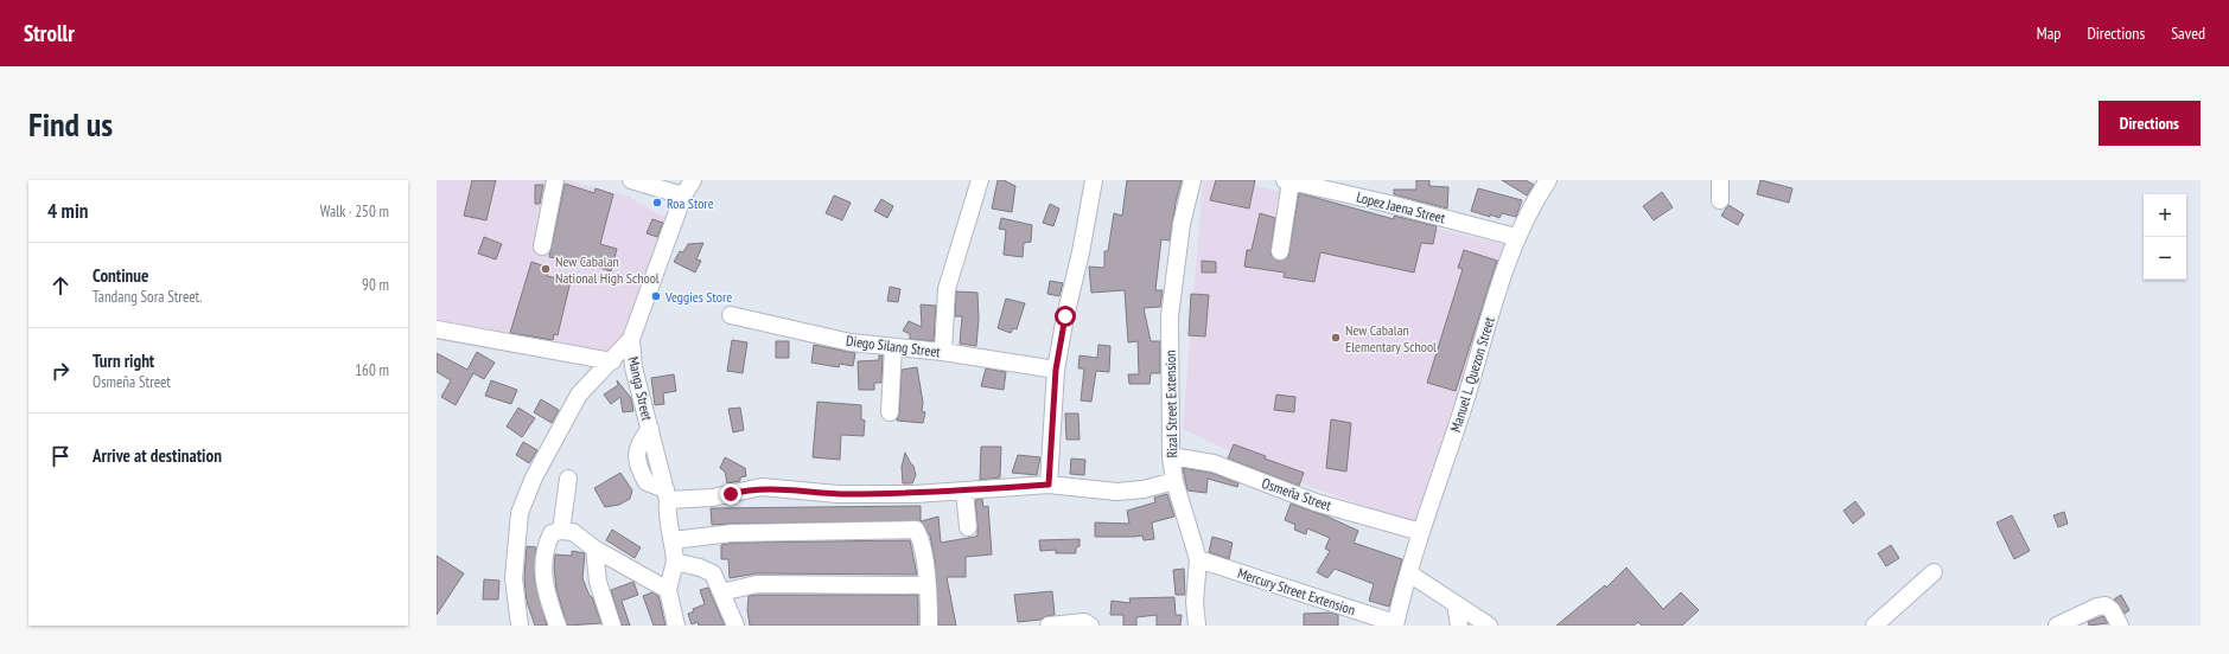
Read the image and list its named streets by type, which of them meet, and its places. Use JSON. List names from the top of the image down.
{
  "streets": {
    "street": [
      "Lopez Jaena Street",
      "Diego Silang Street",
      "Manuel L. Quezon Street",
      "Manga Street",
      "Rizal Street Extension",
      "Osmeña Street",
      "Mercury Street Extension"
    ]
  },
  "crossings": [
    ["Lopez Jaena Street", "Manuel L. Quezon Street"],
    ["Manuel L. Quezon Street", "Osmeña Street"],
    ["Manuel L. Quezon Street", "Mercury Street Extension"],
    ["Rizal Street Extension", "Osmeña Street"],
    ["Rizal Street Extension", "Mercury Street Extension"]
  ],
  "places": [
    "Roa Store",
    "New Cabalan National High School",
    "Veggies Store",
    "New Cabalan Elementary School"
  ],
  "page": {
    "header": "Strollr",
    "nav": ["Map", "Directions", "Saved"],
    "buttons": "Directions",
    "title": "Find us",
    "heading": ["4 min", "Walk · 250 m"],
    "map_buttons": ["+", "−"],
    "list": [
      ["Continue", "Tandang Sora Street.", "90 m"],
      ["Turn right", "Osmeña Street", "160 m"],
      "Arrive at destination"
    ]
  }
}
